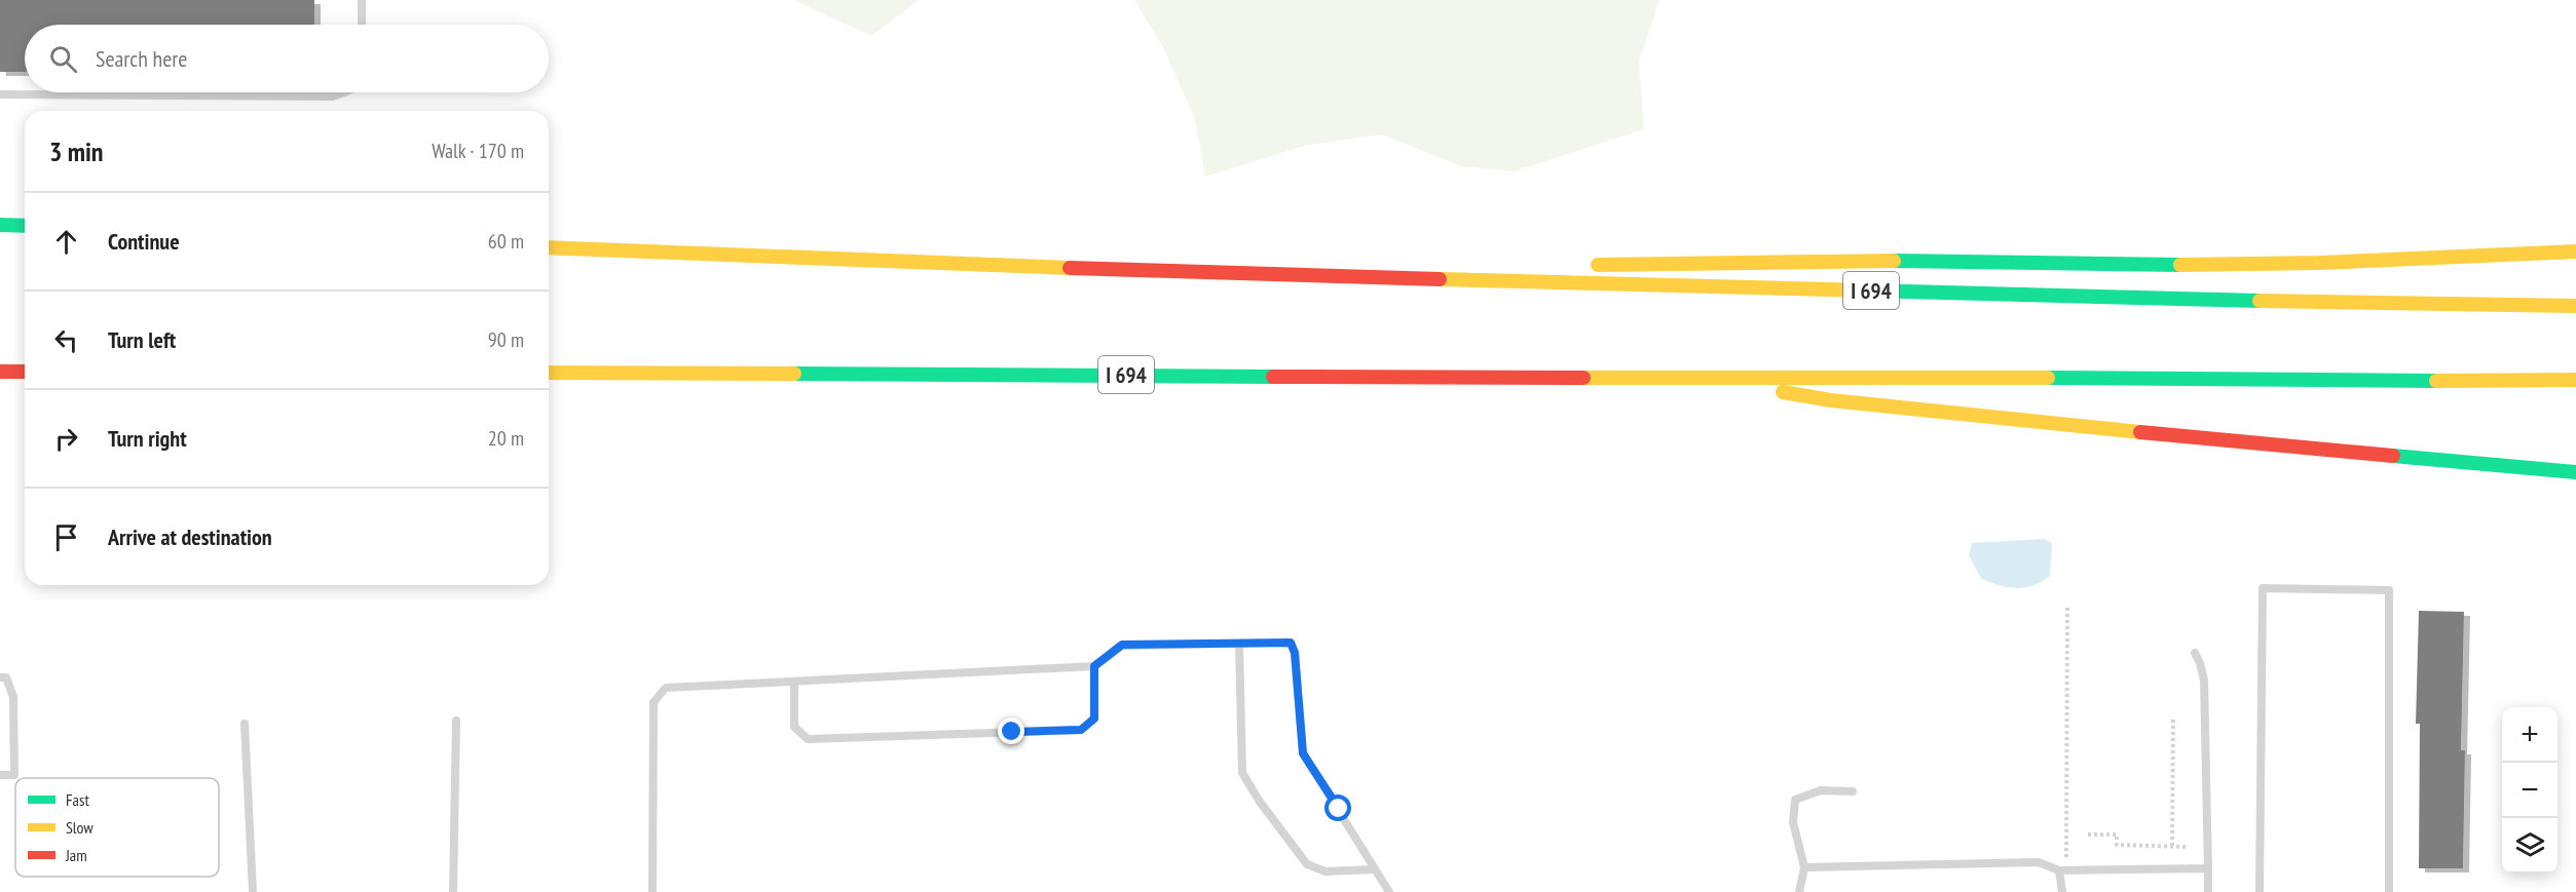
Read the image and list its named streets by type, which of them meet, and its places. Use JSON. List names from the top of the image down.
{
  "streets": {
    "highway": ["I 694"]
  },
  "legend": ["Fast", "Slow", "Jam"],
  "page": {
    "search": "Search here",
    "heading": ["3 min", "Walk · 170 m"],
    "list": [
      ["Continue", "60 m"],
      ["Turn left", "90 m"],
      ["Turn right", "20 m"],
      "Arrive at destination"
    ],
    "map_buttons": ["+", "−"]
  }
}
